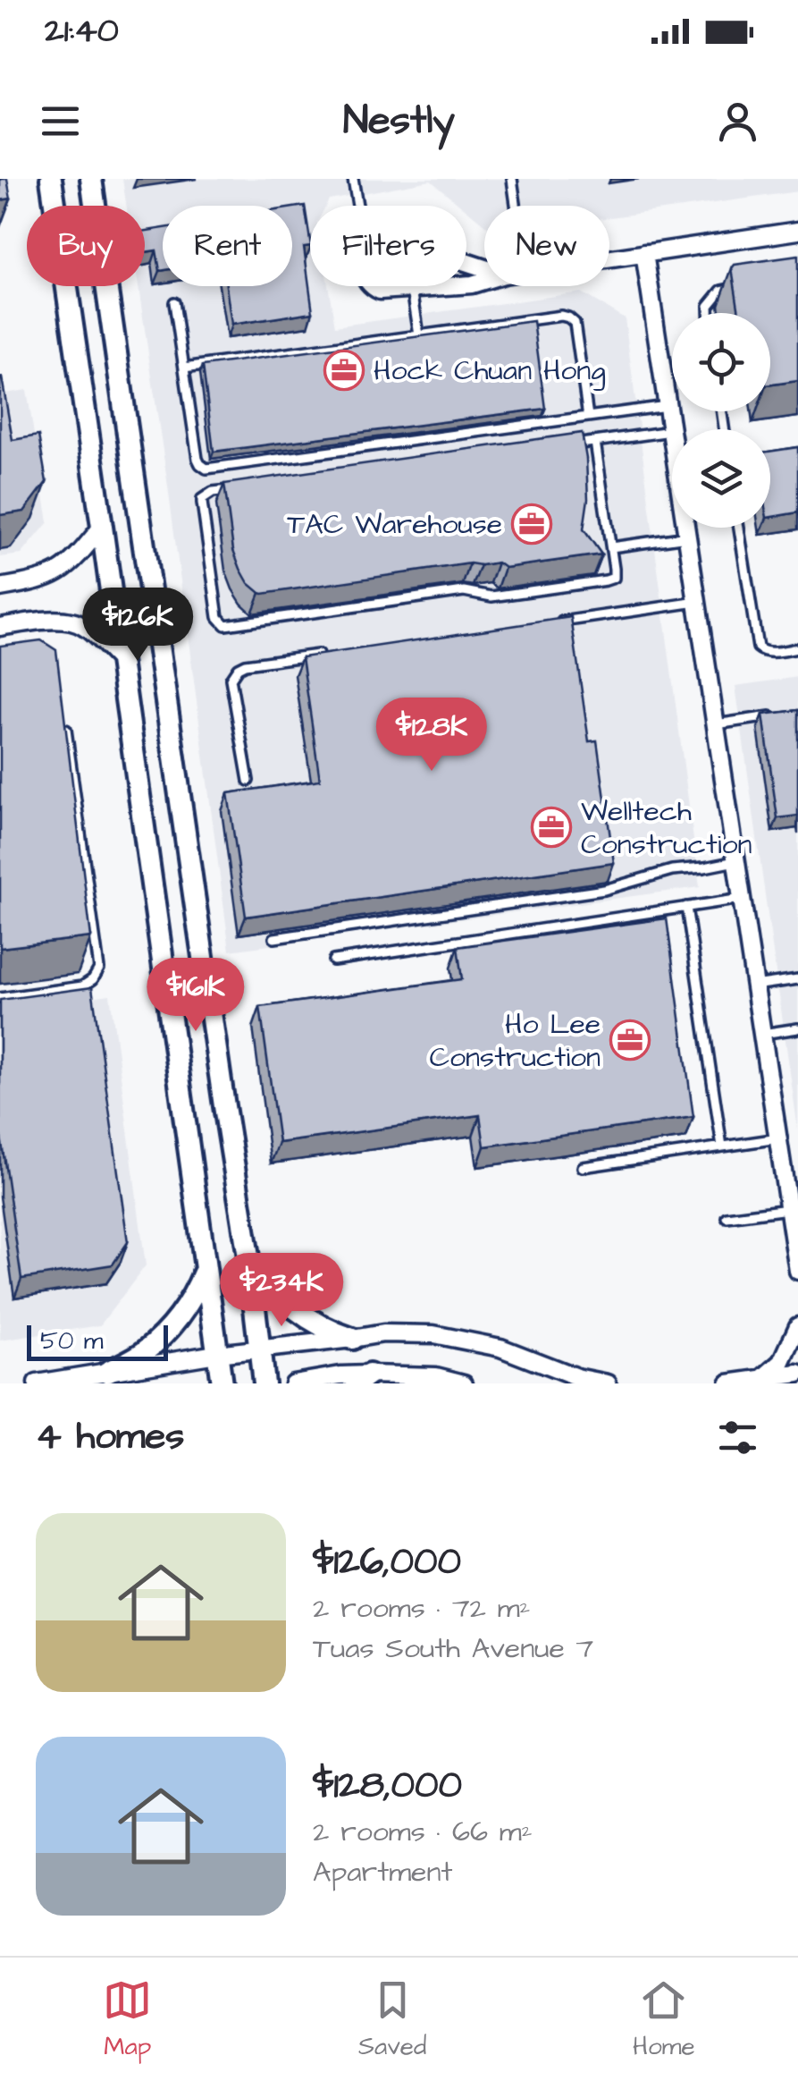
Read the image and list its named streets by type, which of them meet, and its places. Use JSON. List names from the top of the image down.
{
  "places": {
    "office": [
      "Hock Chuan Hong",
      "TAC Warehouse",
      "Welltech Construction",
      "Ho Lee Construction"
    ]
  },
  "scale_bar": "50 m",
  "page": {
    "status": "21:40",
    "header": "Nestly",
    "chip": [
      "Buy",
      "Rent",
      "Filters",
      "New"
    ],
    "price": [
      "$126K",
      "$128K",
      "$161K",
      "$234K"
    ],
    "scale": "50 m",
    "heading": "4 homes",
    "list": [
      {
        "name": "$126,000",
        "note": "2 rooms · 72 m² · Tuas South Avenue 7"
      },
      {
        "name": "$128,000",
        "note": "2 rooms · 66 m² · Apartment"
      }
    ],
    "tabs": ["Map", "Saved", "Home"]
  }
}
